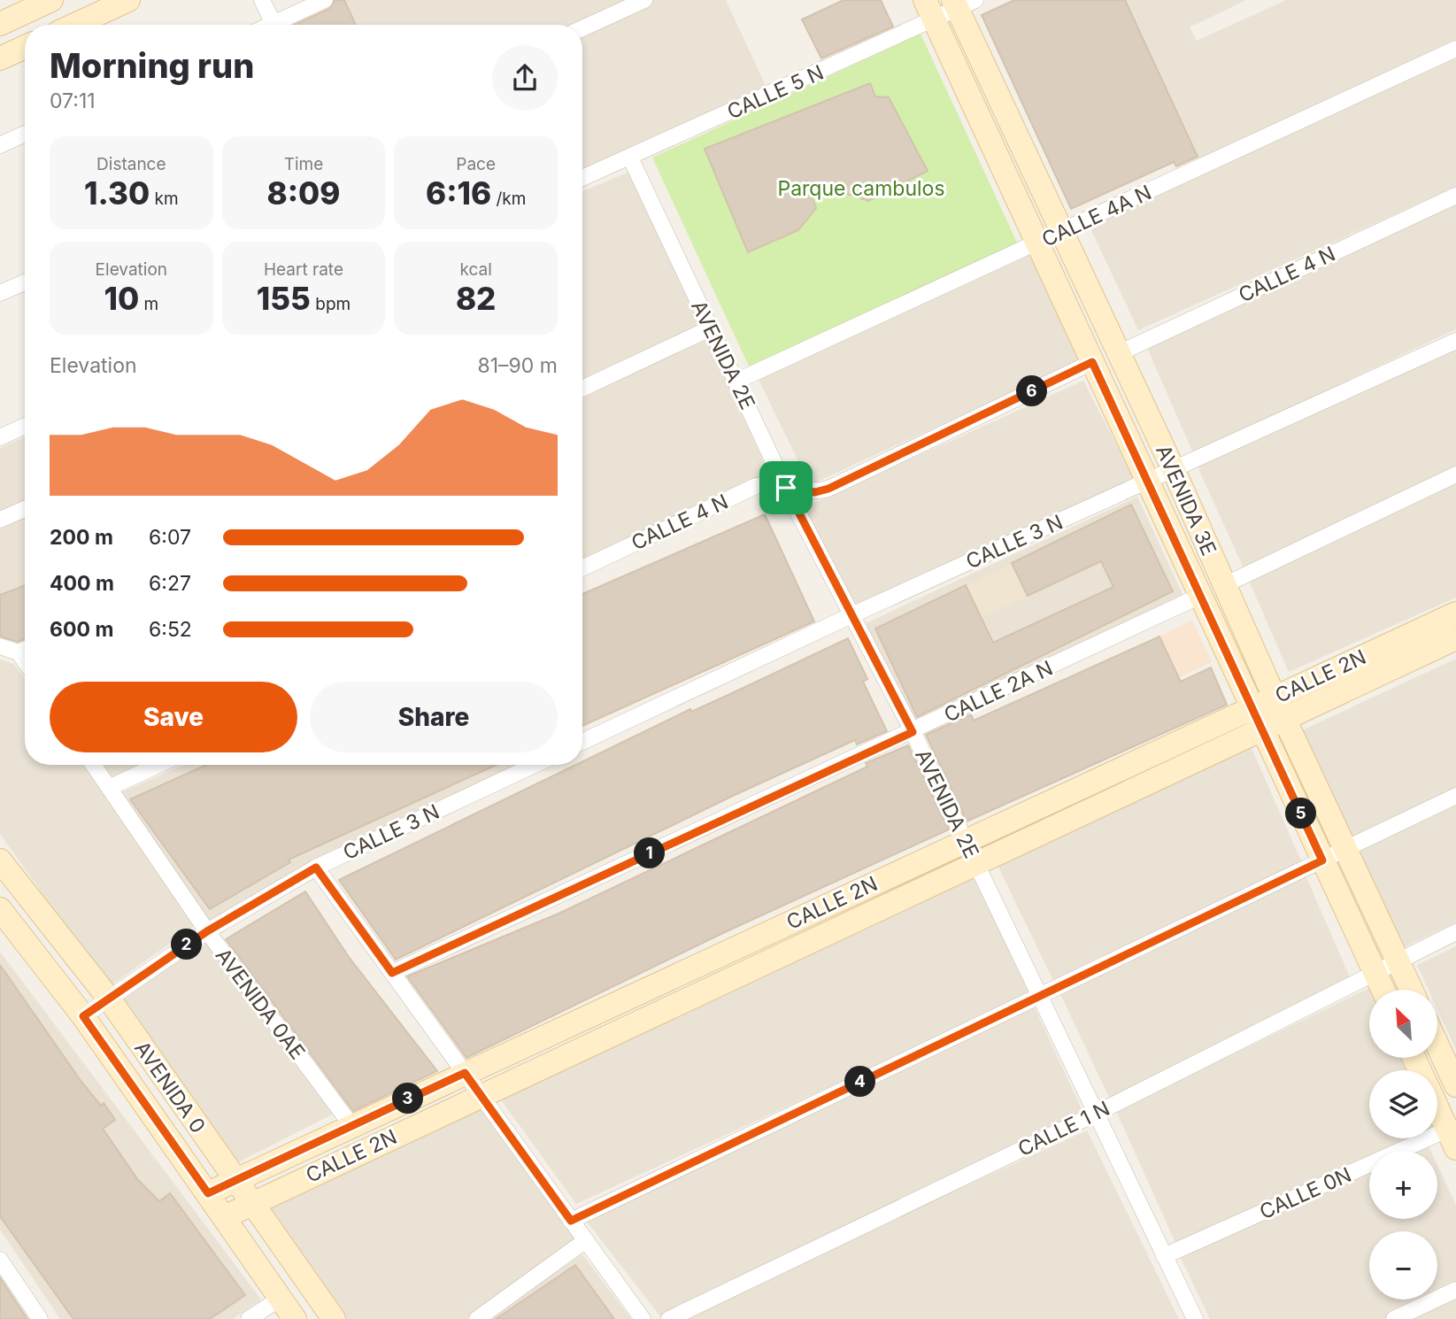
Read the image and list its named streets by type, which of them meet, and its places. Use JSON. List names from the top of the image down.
{
  "streets": {
    "street": [
      "CALLE 5 N",
      "CALLE 4A N",
      "CALLE 4 N",
      "AVENIDA 2E",
      "AVENIDA 3E",
      "CALLE 3 N",
      "CALLE 2N",
      "CALLE 2A N",
      "AVENIDA 0AE",
      "AVENIDA 0",
      "CALLE 1 N",
      "CALLE 0N"
    ]
  },
  "crossings": [
    ["CALLE 5 N", "AVENIDA 2E"],
    ["CALLE 5 N", "AVENIDA 3E"],
    ["CALLE 4A N", "AVENIDA 2E"],
    ["CALLE 4A N", "AVENIDA 3E"],
    ["CALLE 4 N", "AVENIDA 2E"],
    ["CALLE 4 N", "AVENIDA 3E"],
    ["AVENIDA 2E", "CALLE 3 N"],
    ["AVENIDA 2E", "CALLE 2N"],
    ["AVENIDA 2E", "CALLE 2A N"],
    ["AVENIDA 2E", "CALLE 1 N"],
    ["AVENIDA 2E", "CALLE 0N"],
    ["AVENIDA 3E", "CALLE 3 N"],
    ["AVENIDA 3E", "CALLE 2N"],
    ["AVENIDA 3E", "CALLE 2A N"],
    ["AVENIDA 3E", "CALLE 1 N"],
    ["CALLE 3 N", "AVENIDA 0AE"],
    ["CALLE 3 N", "AVENIDA 0"],
    ["CALLE 2N", "AVENIDA 0AE"],
    ["CALLE 2N", "AVENIDA 0"]
  ],
  "parks": ["Parque cambulos"],
  "north": "top left",
  "page": {
    "heading": ["Morning run", "07:11"],
    "stats": [
      ["Distance", "1.30 km"],
      ["Time", "8:09"],
      ["Pace", "6:16 /km"],
      ["Elevation", "10 m"],
      ["Heart rate", "155 bpm"],
      ["kcal", "82"]
    ],
    "chart": ["Elevation", "81–90 m"],
    "pins": [
      "6",
      "5",
      "1",
      "2",
      "4",
      "3"
    ],
    "list": [
      {
        "name": "200 m",
        "note": "6:07"
      },
      {
        "name": "400 m",
        "note": "6:27"
      },
      {
        "name": "600 m",
        "note": "6:52"
      }
    ],
    "buttons": ["Save", "Share"],
    "map_buttons": ["+", "−"]
  }
}
